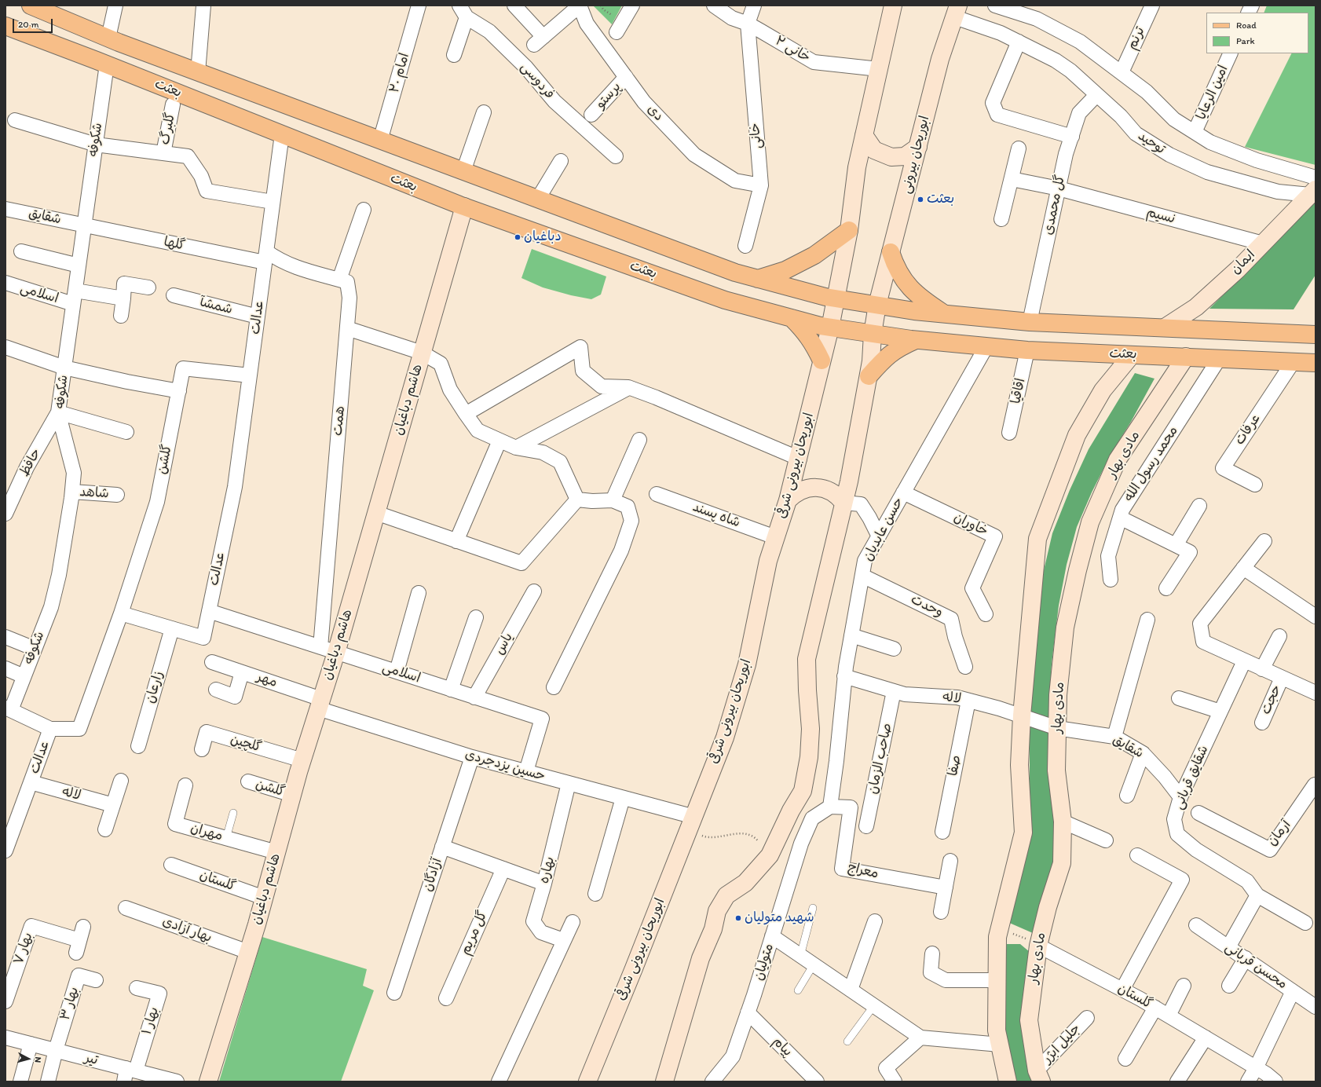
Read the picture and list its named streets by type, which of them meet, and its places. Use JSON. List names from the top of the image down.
{
  "streets": {
    "main road": [
      "بعثت",
      "ابوریحان بیرونی",
      "ایمان",
      "هاشم دباغیان",
      "مادی بهار",
      "ابوریحان بیرونی شرقی"
    ],
    "street": [
      "ترنم",
      "خانی ۲",
      "امام ۲۰",
      "فردوسی",
      "امین الرعایا",
      "پرستو",
      "دی",
      "گلبرگ",
      "خانی",
      "شکوفه",
      "توحید",
      "گل محمدی",
      "نسیم",
      "شقایق",
      "گلها",
      "اسلامی",
      "شمشآ",
      "عدالت",
      "اقاقیا",
      "همت",
      "عرفات",
      "گلشن",
      "حافظ",
      "محمد رسول الله",
      "شاهد",
      "شاه پسند",
      "خاوران",
      "حسن عابدیان",
      "وحدت",
      "یاس",
      "مهر",
      "زارعان",
      "لاله",
      "حجت",
      "گلچین",
      "صاحب الزمان",
      "حسین یزدجردی",
      "صفا",
      "شقایق قربانی",
      "مهران",
      "آرمان",
      "بهاره",
      "معراج",
      "آزادگان",
      "گلستان",
      "بهار آزادی",
      "گل مریم",
      "بهار ۷",
      "متولیان",
      "محسن قربانی",
      "بهار ۳",
      "بهار ۱",
      "جلیل ابژر",
      "پیام",
      "تیر"
    ]
  },
  "crossings": [
    ["خانی ۲", "خانی"],
    ["امام ۲۰", "بعثت"],
    ["بعثت", "شکوفه"],
    ["بعثت", "ابوریحان بیرونی"],
    ["بعثت", "گل محمدی"],
    ["بعثت", "ایمان"],
    ["بعثت", "عدالت"],
    ["بعثت", "اقاقیا"],
    ["بعثت", "هاشم دباغیان"],
    ["بعثت", "عرفات"],
    ["بعثت", "مادی بهار"],
    ["بعثت", "محمد رسول الله"],
    ["بعثت", "ابوریحان بیرونی شرقی"],
    ["بعثت", "حسن عابدیان"],
    ["پرستو", "دی"],
    ["دی", "خانی"],
    ["شکوفه", "شقایق"],
    ["شکوفه", "گلها"],
    ["شکوفه", "اسلامی"],
    ["شکوفه", "حافظ"],
    ["شکوفه", "شاهد"],
    ["توحید", "ابوریحان بیرونی"],
    ["توحید", "گل محمدی"],
    ["توحید", "ایمان"],
    ["گل محمدی", "نسیم"],
    ["نسیم", "ایمان"],
    ["شقایق", "گلها"],
    ["شقایق", "مادی بهار"],
    ["شقایق", "لاله"],
    ["شقایق", "شقایق قربانی"],
    ["گلها", "عدالت"],
    ["اسلامی", "عدالت"],
    ["اسلامی", "هاشم دباغیان"],
    ["اسلامی", "همت"],
    ["اسلامی", "یاس"],
    ["اسلامی", "حسین یزدجردی"],
    ["شمشآ", "عدالت"],
    ["عدالت", "گلشن"],
    ["عدالت", "زارعان"],
    ["عدالت", "لاله"],
    ["هاشم دباغیان", "همت"],
    ["هاشم دباغیان", "گلشن"],
    ["هاشم دباغیان", "مهر"],
    ["هاشم دباغیان", "گلچین"],
    ["هاشم دباغیان", "حسین یزدجردی"],
    ["هاشم دباغیان", "مهران"],
    ["هاشم دباغیان", "گلستان"],
    ["هاشم دباغیان", "بهار آزادی"],
    ["مادی بهار", "لاله"],
    ["مادی بهار", "گلستان"],
    ["مادی بهار", "جلیل ابژر"],
    ["ابوریحان بیرونی شرقی", "شاه پسند"],
    ["ابوریحان بیرونی شرقی", "حسین یزدجردی"],
    ["خاوران", "حسن عابدیان"],
    ["حسن عابدیان", "وحدت"],
    ["حسن عابدیان", "لاله"],
    ["حسن عابدیان", "معراج"],
    ["مهر", "حسین یزدجردی"],
    ["لاله", "صاحب الزمان"],
    ["لاله", "صفا"],
    ["حسین یزدجردی", "بهاره"],
    ["حسین یزدجردی", "آزادگان"],
    ["متولیان", "پیام"],
    ["بهار ۳", "تیر"],
    ["بهار ۱", "تیر"]
  ],
  "places": ["بعثت", "دباغیان", "شهید متولیان"],
  "legend": ["Road", "Park"],
  "scale_bar": "20 m",
  "north": "right"
}
